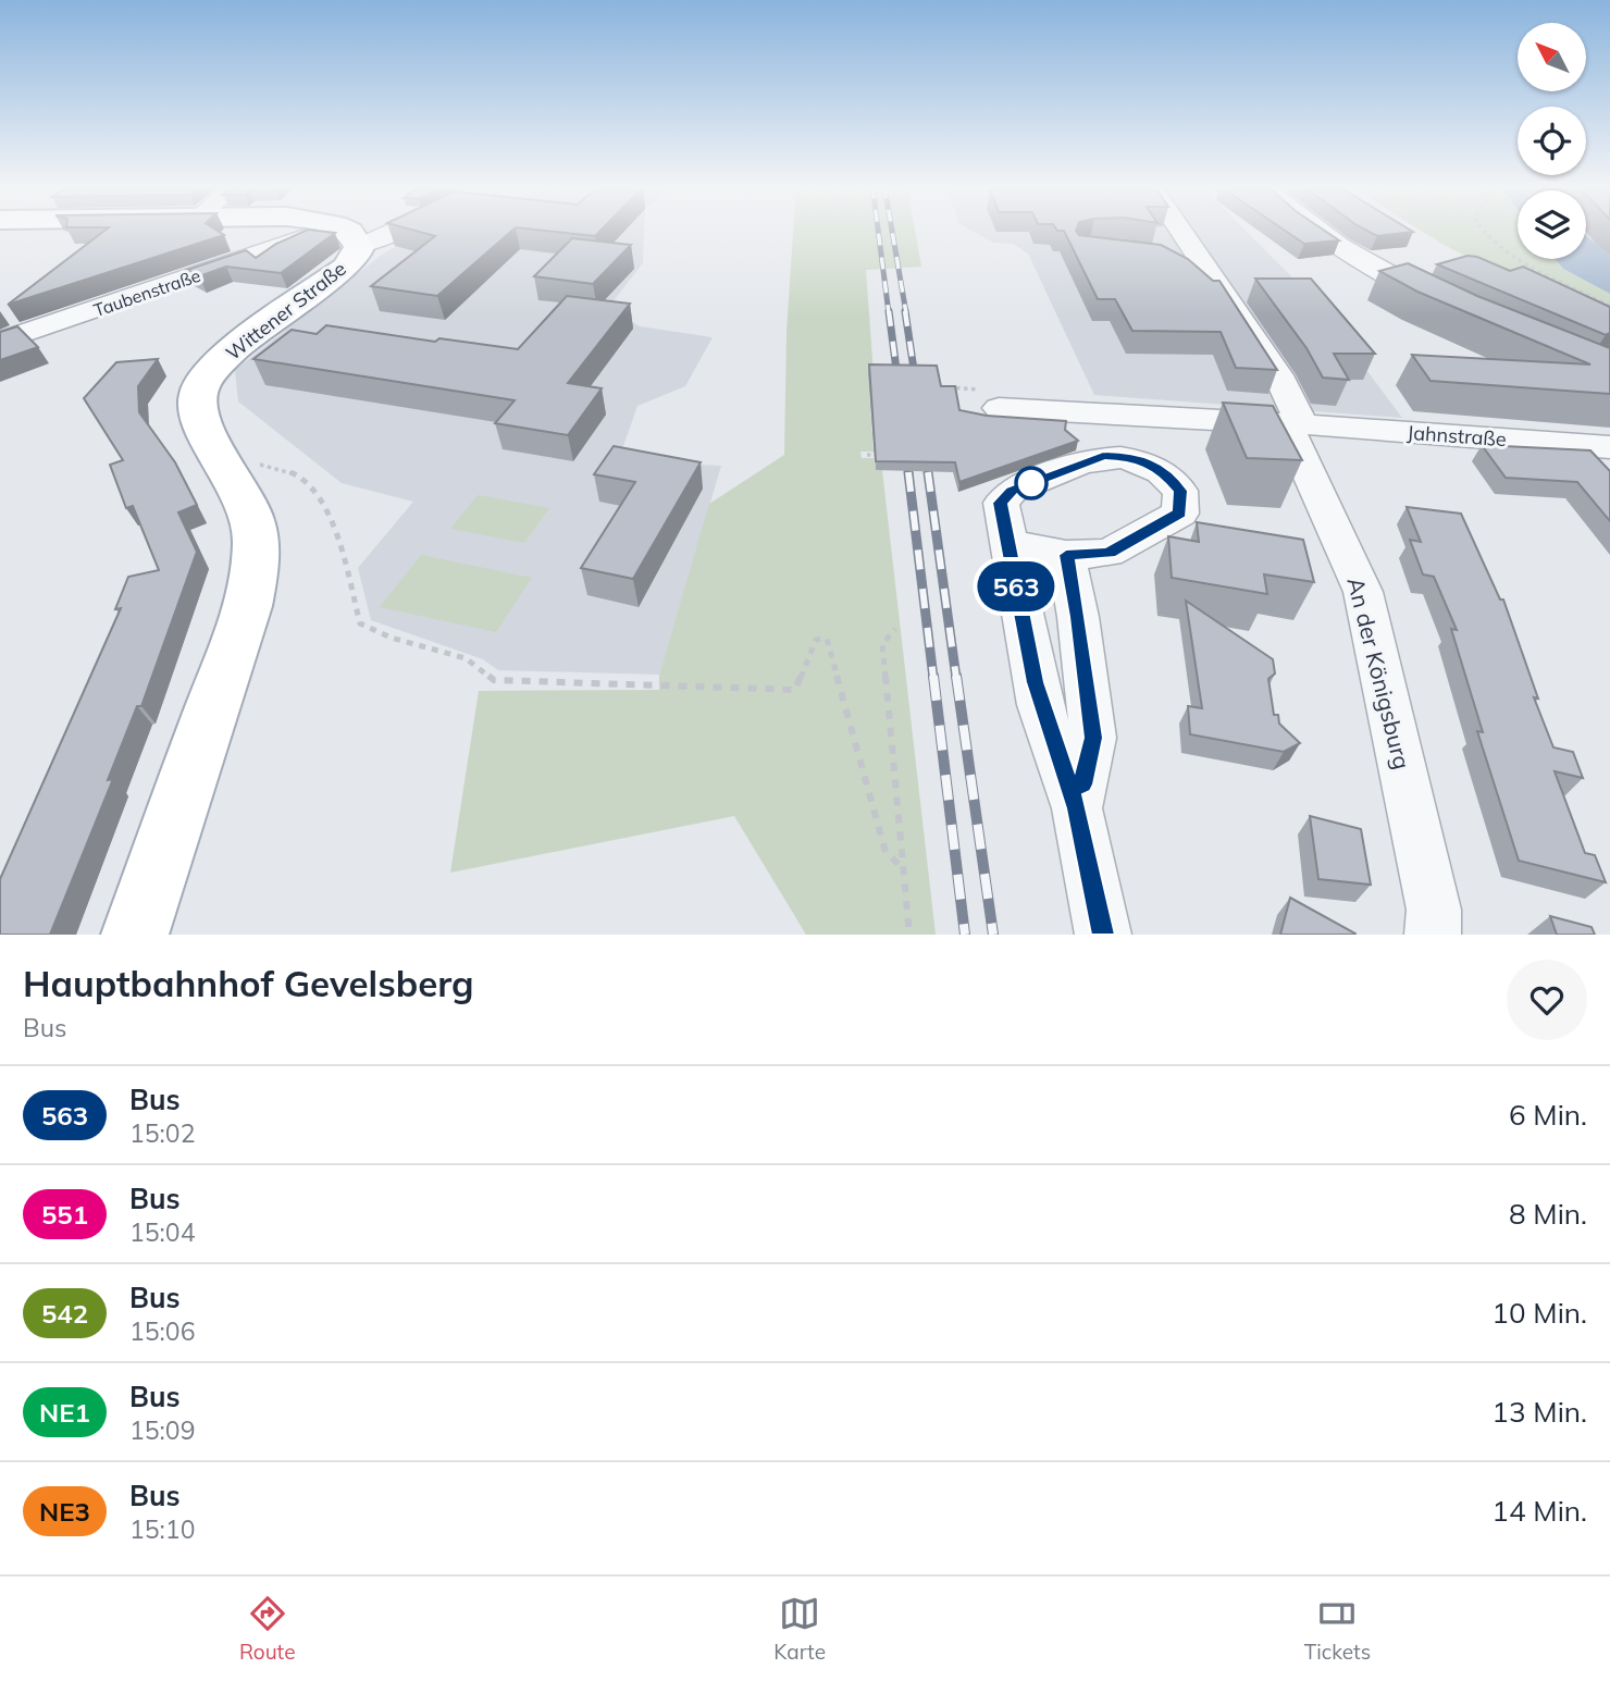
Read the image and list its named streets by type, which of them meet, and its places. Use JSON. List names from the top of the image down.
{
  "streets": {
    "main road": ["Wittener Straße"],
    "street": ["Taubenstraße", "Jahnstraße", "An der Königsburg"]
  },
  "crossings": [
    ["Jahnstraße", "An der Königsburg"]
  ],
  "lines": ["bus line 563"],
  "north": "top left",
  "page": {
    "on_map": "563",
    "heading": ["Hauptbahnhof Gevelsberg", "Bus"],
    "list": [
      {
        "mark": "563",
        "name": "Bus",
        "note": "15:02",
        "value": "6 Min."
      },
      {
        "mark": "551",
        "name": "Bus",
        "note": "15:04",
        "value": "8 Min."
      },
      {
        "mark": "542",
        "name": "Bus",
        "note": "15:06",
        "value": "10 Min."
      },
      {
        "mark": "NE1",
        "name": "Bus",
        "note": "15:09",
        "value": "13 Min."
      },
      {
        "mark": "NE3",
        "name": "Bus",
        "note": "15:10",
        "value": "14 Min."
      }
    ],
    "tabs": ["Route", "Karte", "Tickets"]
  }
}
